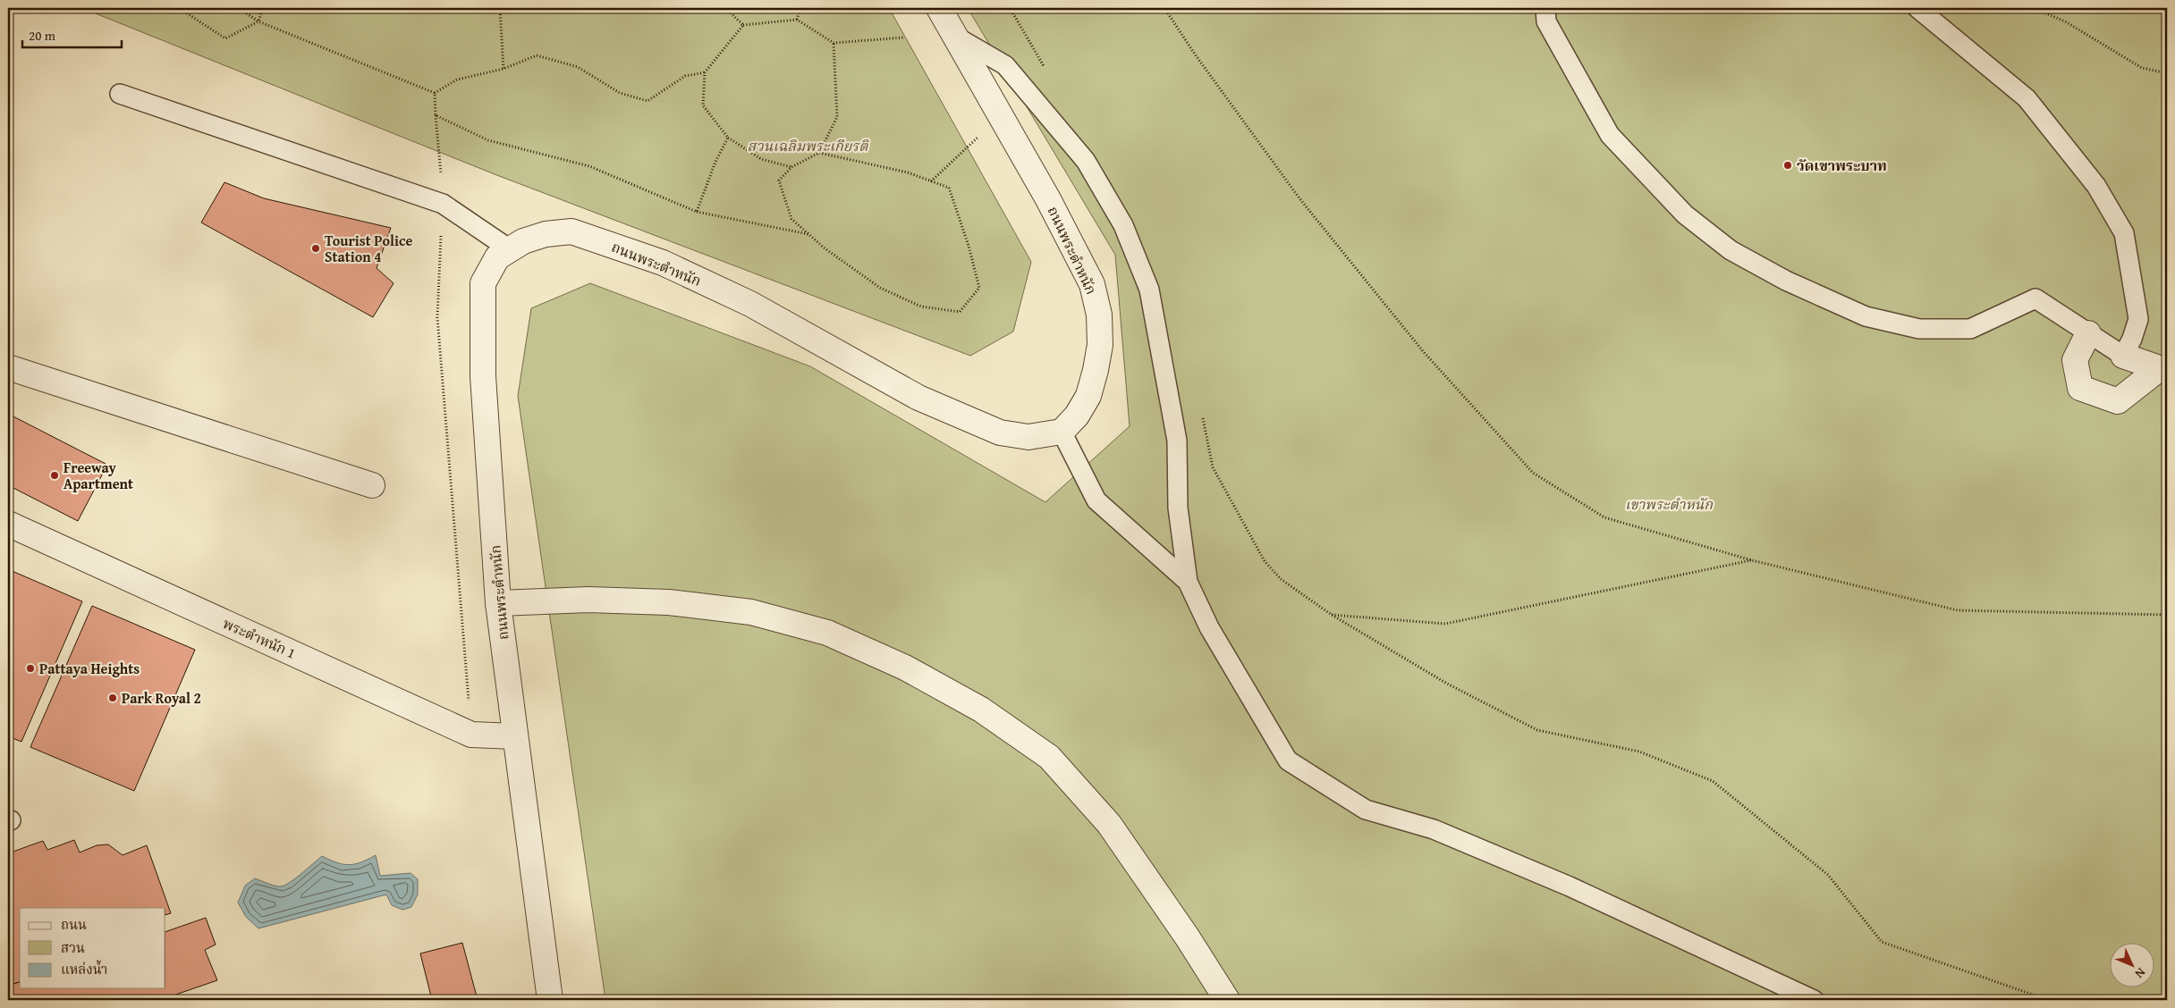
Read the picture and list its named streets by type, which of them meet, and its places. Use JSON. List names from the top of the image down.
{
  "streets": {
    "street": ["ถนนพระตำหนัก", "พระตำหนัก 1"]
  },
  "crossings": [
    ["ถนนพระตำหนัก", "พระตำหนัก 1"]
  ],
  "parks": ["สวนเฉลิมพระเกียรติ", "เขาพระตำหนัก"],
  "places": [
    "วัดเขาพระบาท",
    "Tourist Police Station 4",
    "Freeway Apartment",
    "Pattaya Heights",
    "Park Royal 2"
  ],
  "legend": ["ถนน", "สวน", "แหล่งน้ำ"],
  "scale_bar": "20 m",
  "north": "bottom right"
}
